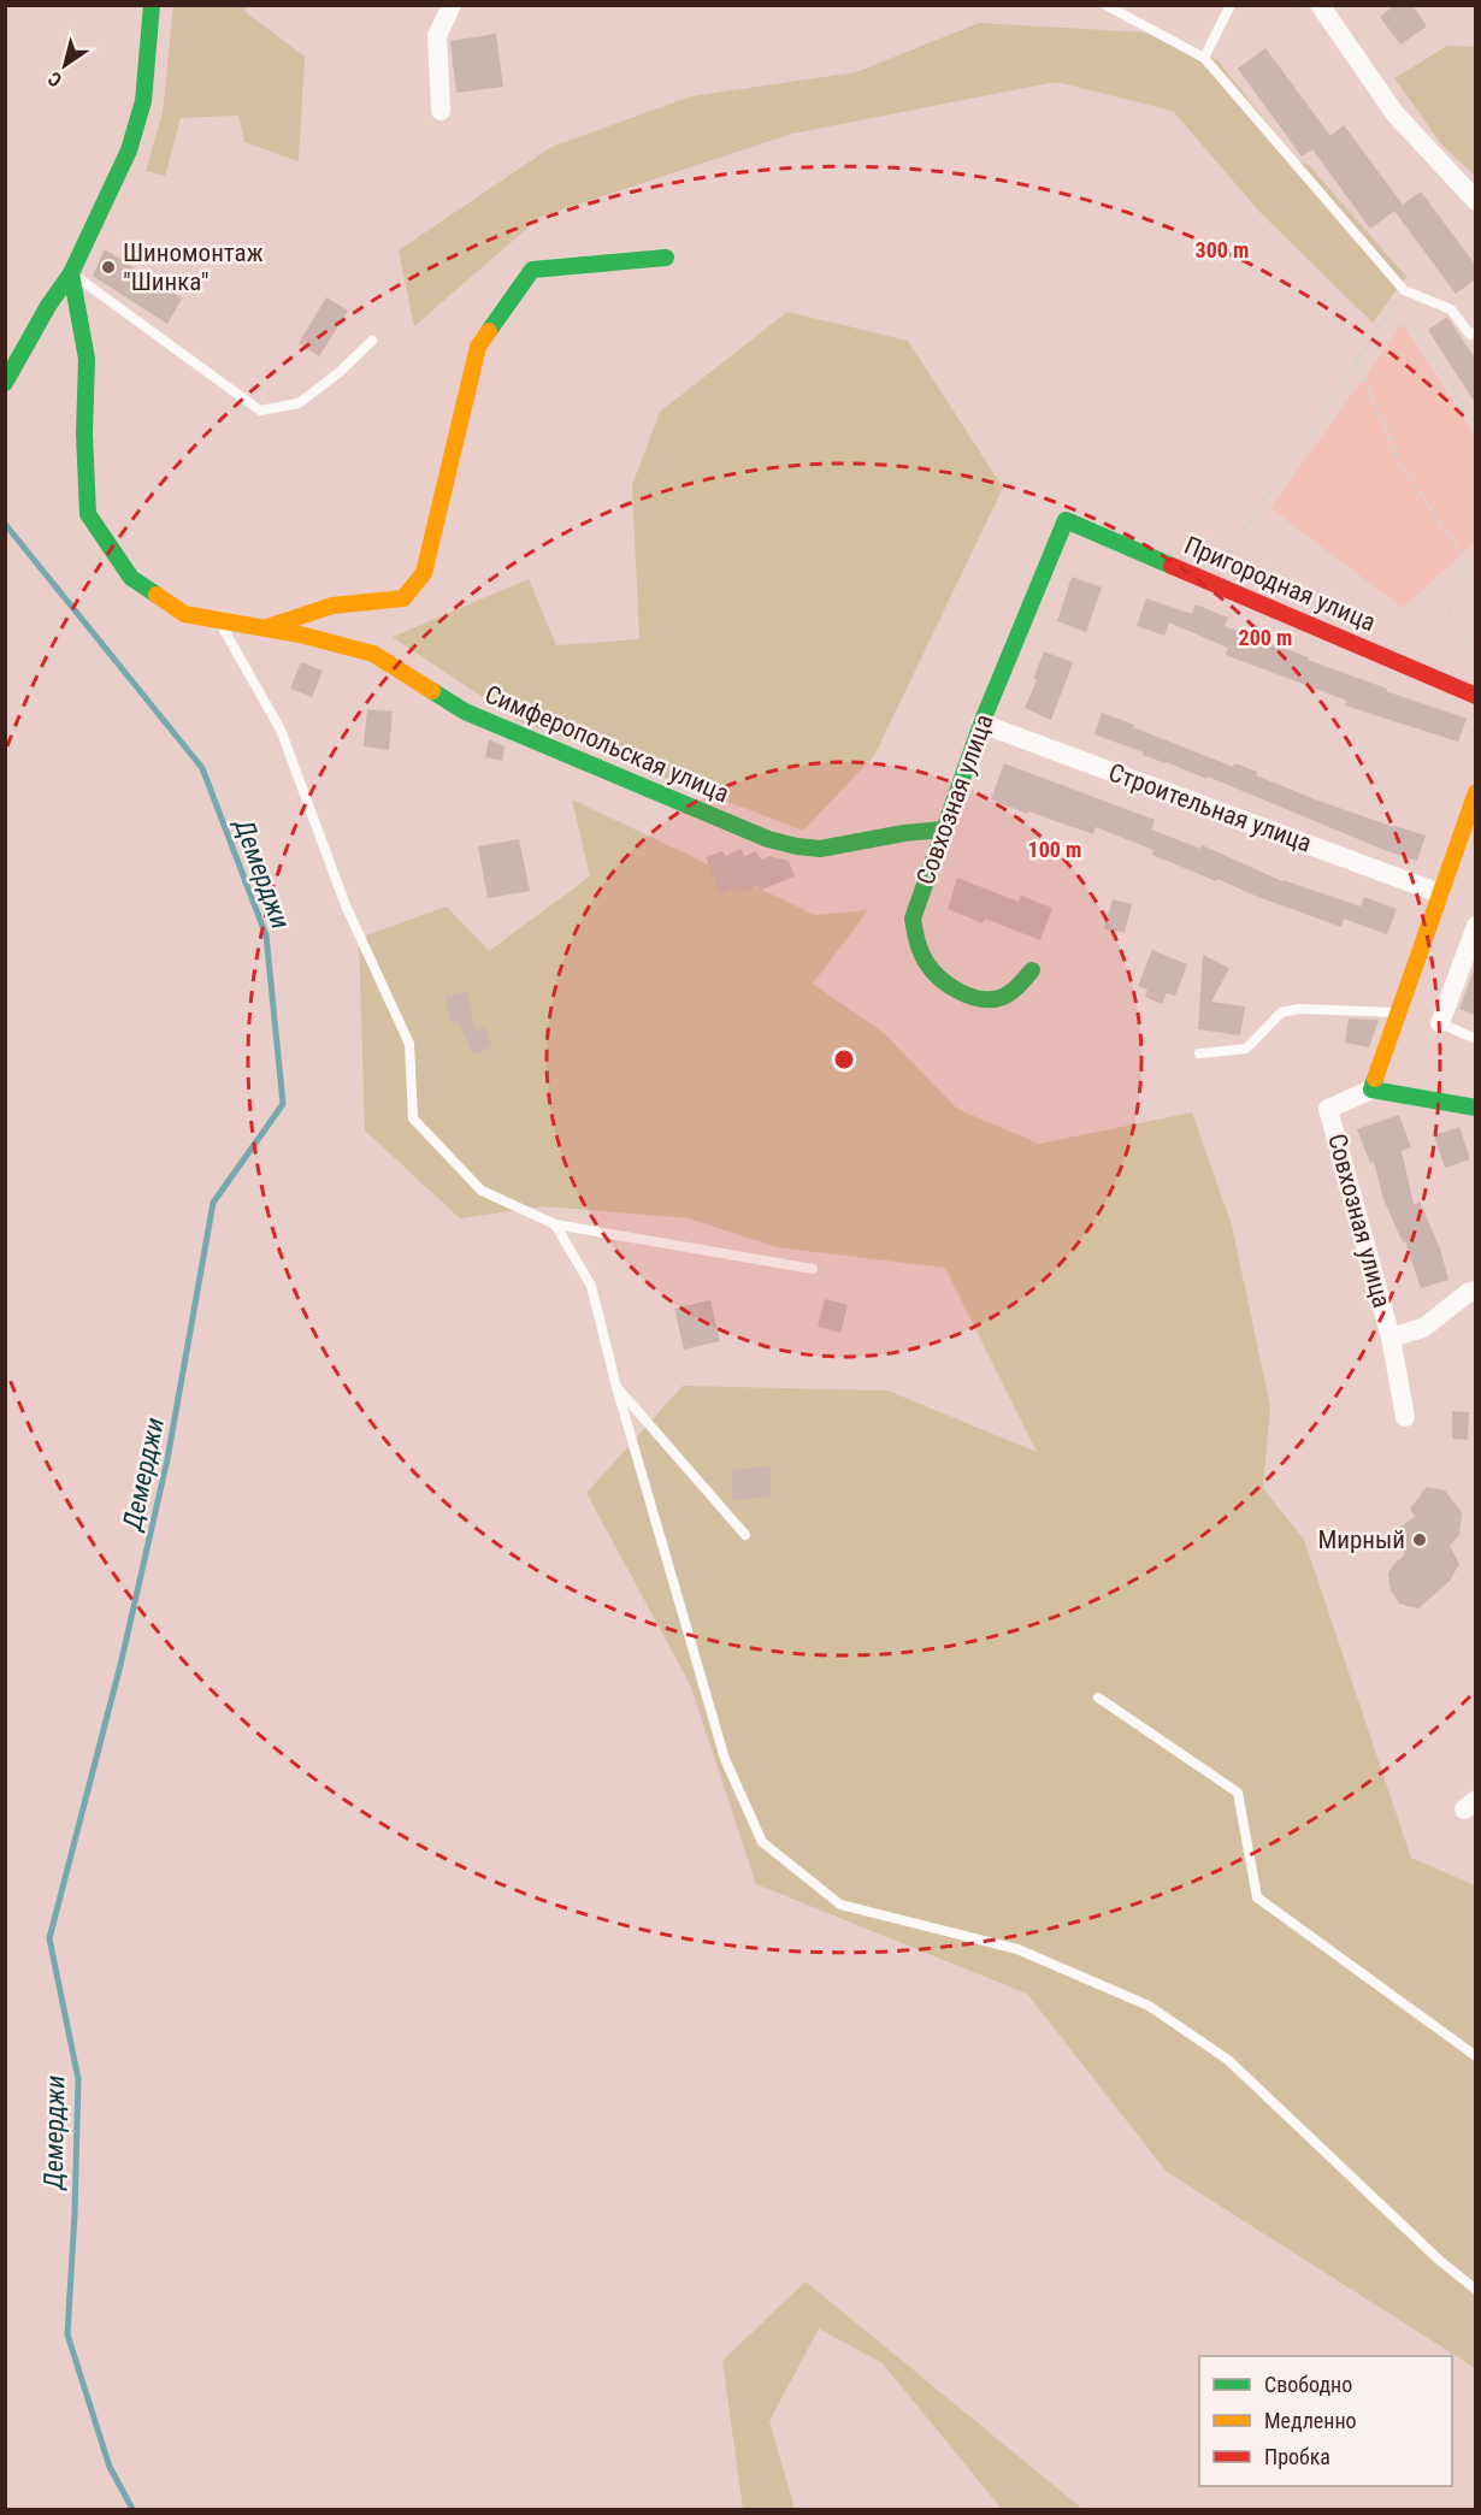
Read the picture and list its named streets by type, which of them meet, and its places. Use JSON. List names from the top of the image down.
{
  "streets": {
    "main road": ["Пригородная улица", "Симферопольская улица", "Совхозная улица"],
    "street": ["Строительная улица"]
  },
  "crossings": [
    ["Пригородная улица", "Совхозная улица"],
    ["Симферопольская улица", "Совхозная улица"],
    ["Совхозная улица", "Строительная улица"]
  ],
  "water": ["Демерджи"],
  "places": ["Шиномонтаж \"Шинка\"", "Мирный"],
  "legend": ["Свободно", "Медленно", "Пробка"],
  "north": "bottom left",
  "rings": ["300 m", "200 m", "100 m"]
}
